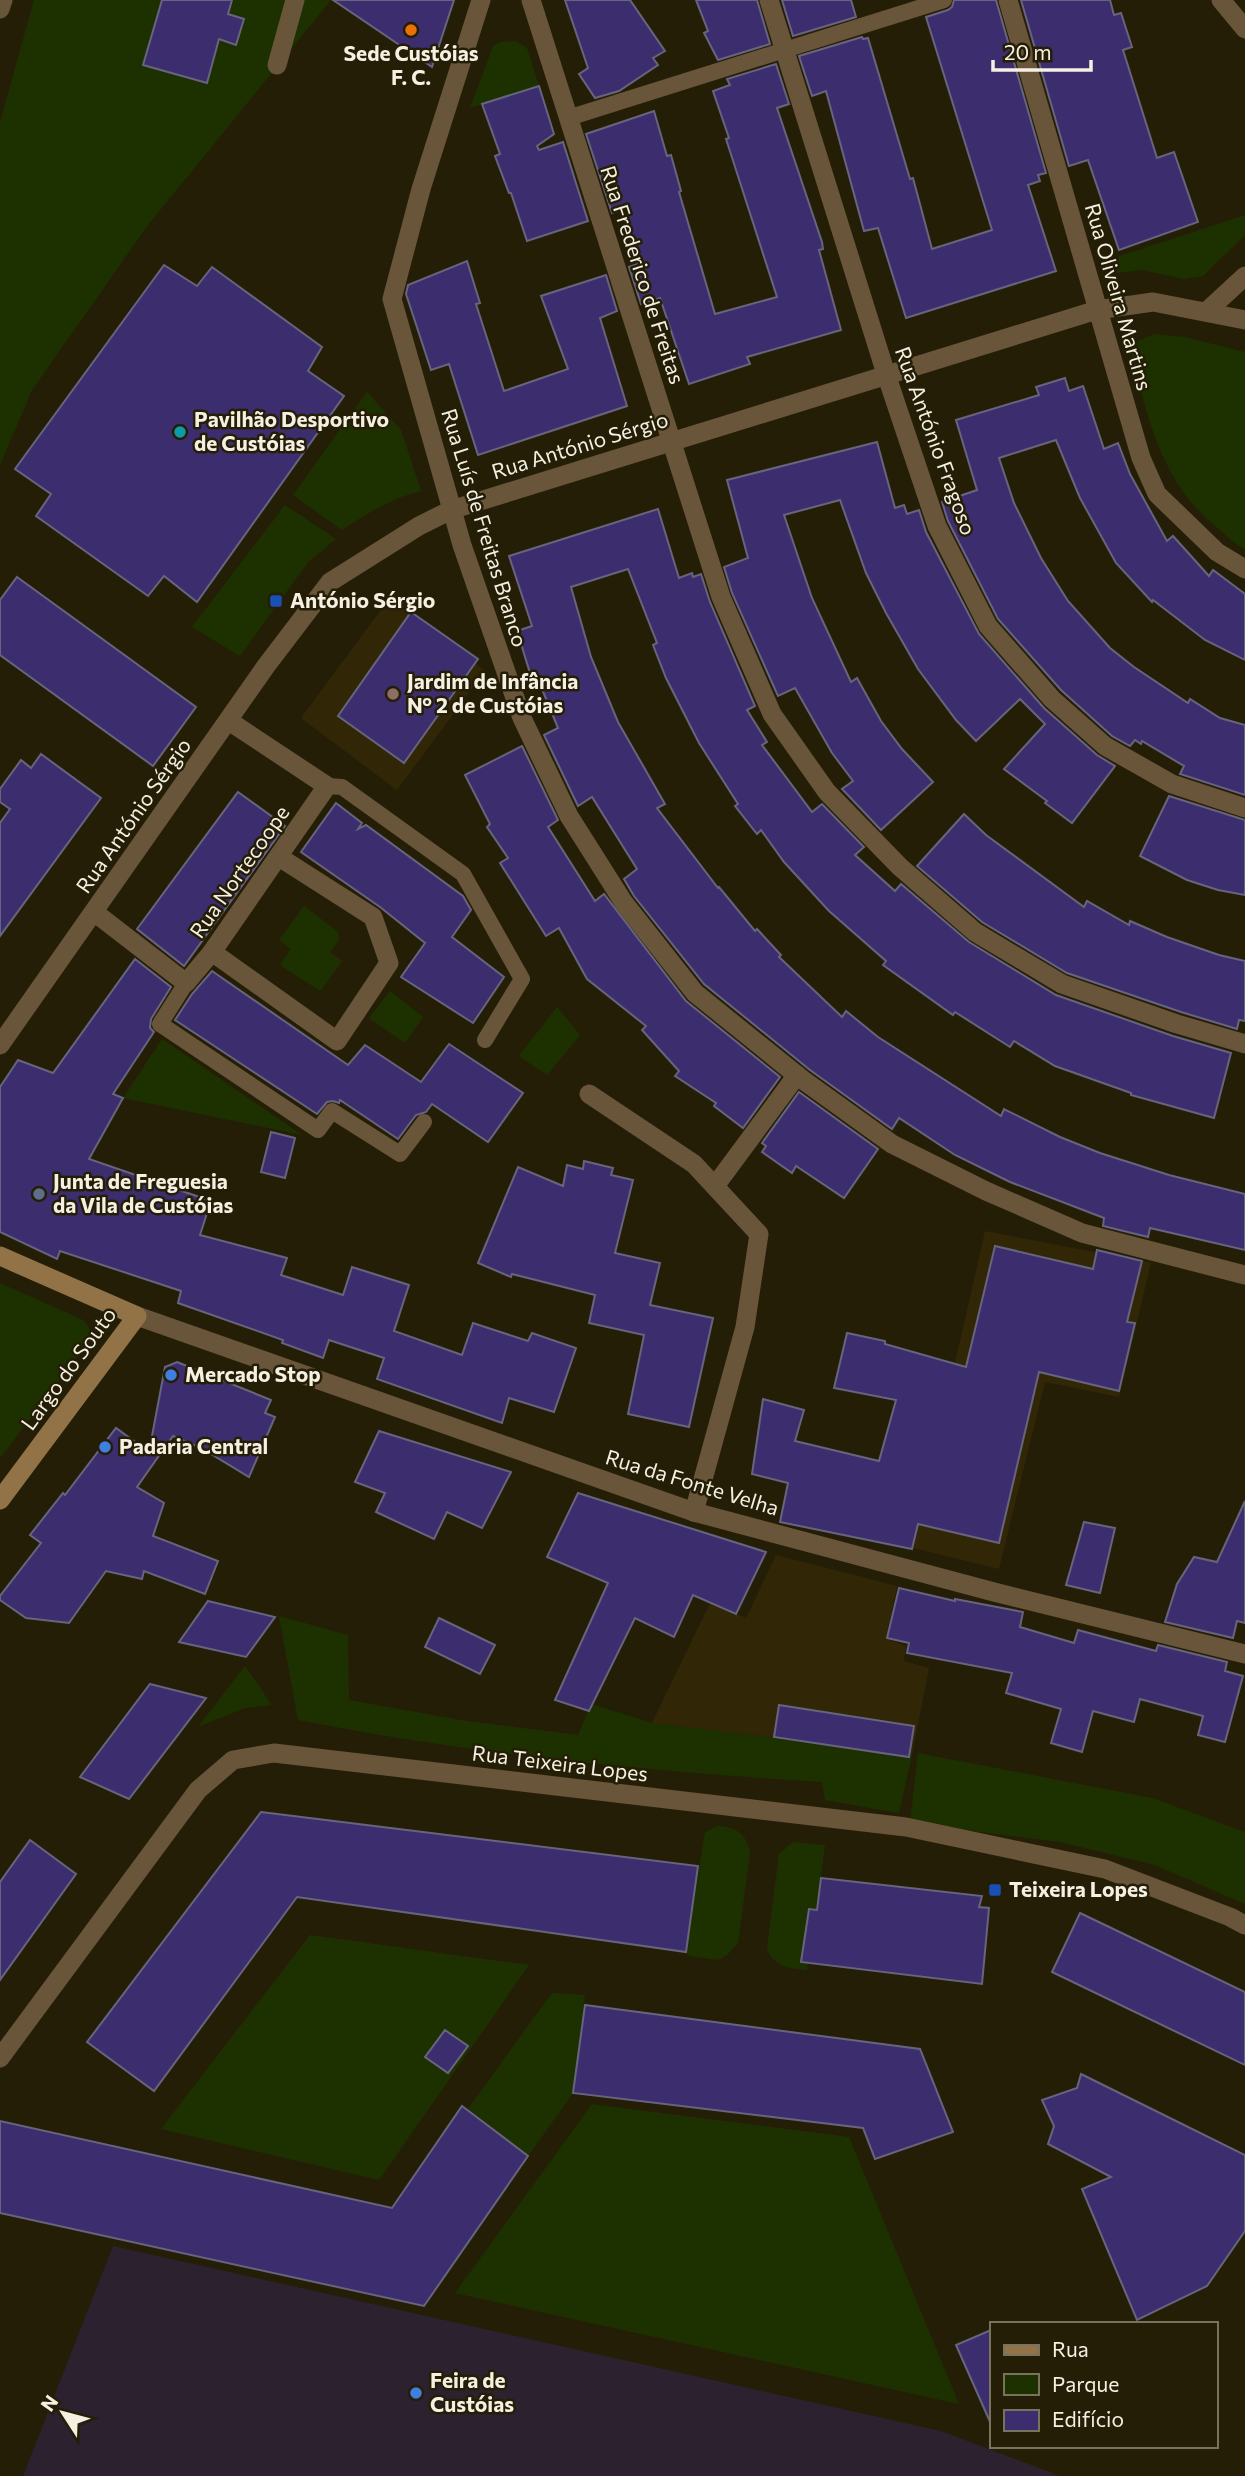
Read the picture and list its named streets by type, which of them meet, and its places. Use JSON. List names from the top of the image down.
{
  "streets": {
    "main road": ["Largo do Souto"],
    "street": [
      "Rua Frederico de Freitas",
      "Rua Oliveira Martins",
      "Rua António Fragoso",
      "Rua António Sérgio",
      "Rua Luís de Freitas Branco",
      "Rua Nortecoope",
      "Rua da Fonte Velha",
      "Rua Teixeira Lopes"
    ]
  },
  "crossings": [
    ["Rua Frederico de Freitas", "Rua António Sérgio"],
    ["Rua Oliveira Martins", "Rua António Sérgio"],
    ["Rua António Fragoso", "Rua António Sérgio"],
    ["Rua António Sérgio", "Rua Luís de Freitas Branco"],
    ["Largo do Souto", "Rua da Fonte Velha"]
  ],
  "places": {
    "other": [
      "Sede Custóias F. C.",
      "Pavilhão Desportivo de Custóias",
      "Jardim de Infância Nº 2 de Custóias",
      "Junta de Freguesia da Vila de Custóias",
      "Mercado Stop",
      "Padaria Central",
      "Feira de Custóias"
    ],
    "transit": ["António Sérgio", "Teixeira Lopes"]
  },
  "legend": ["Rua", "Parque", "Edifício"],
  "scale_bar": "20 m",
  "north": "top left"
}
